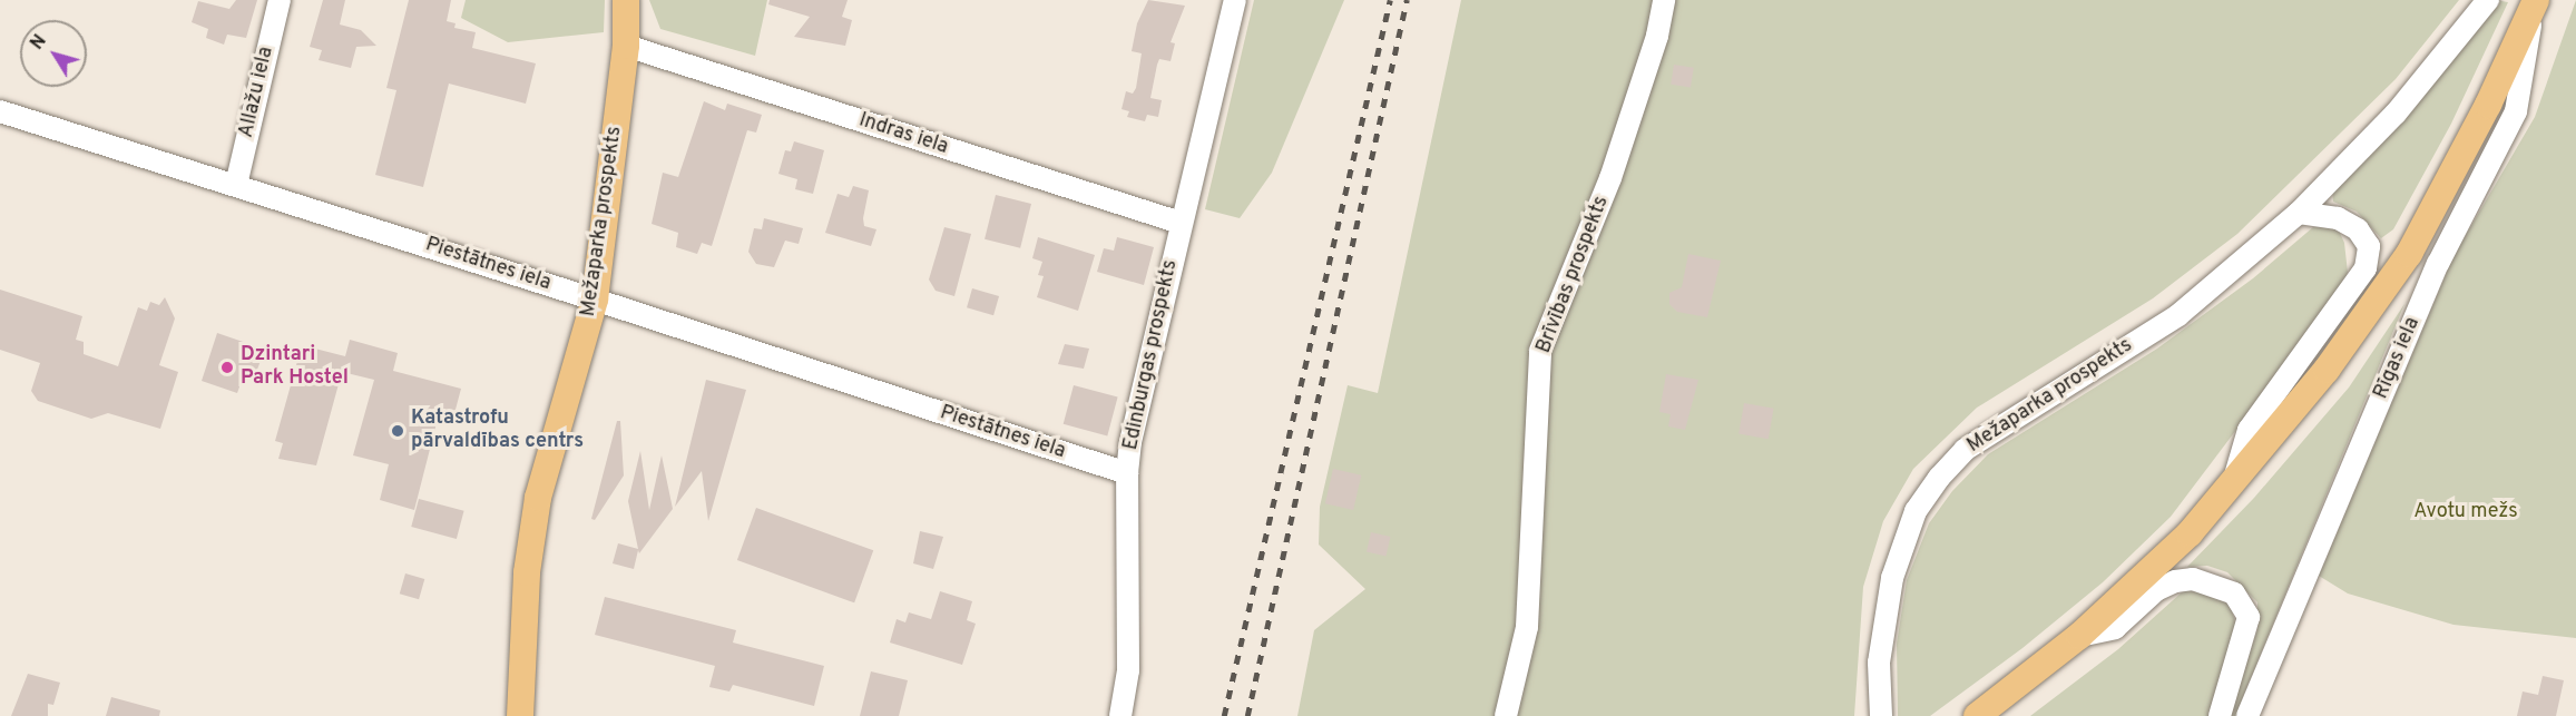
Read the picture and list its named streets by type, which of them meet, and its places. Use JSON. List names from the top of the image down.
{
  "streets": {
    "main road": ["Mežaparka prospekts"],
    "street": [
      "Allažu iela",
      "Indras iela",
      "Piestātnes iela",
      "Brīvības prospekts",
      "Edinburgas prospekts",
      "Rīgas iela"
    ]
  },
  "crossings": [
    ["Allažu iela", "Piestātnes iela"],
    ["Indras iela", "Mežaparka prospekts"],
    ["Indras iela", "Edinburgas prospekts"],
    ["Mežaparka prospekts", "Piestātnes iela"],
    ["Piestātnes iela", "Edinburgas prospekts"]
  ],
  "parks": ["Avotu mežs"],
  "places": ["Dzintari Park Hostel", "Katastrofu pārvaldības centrs"],
  "north": "top left"
}
